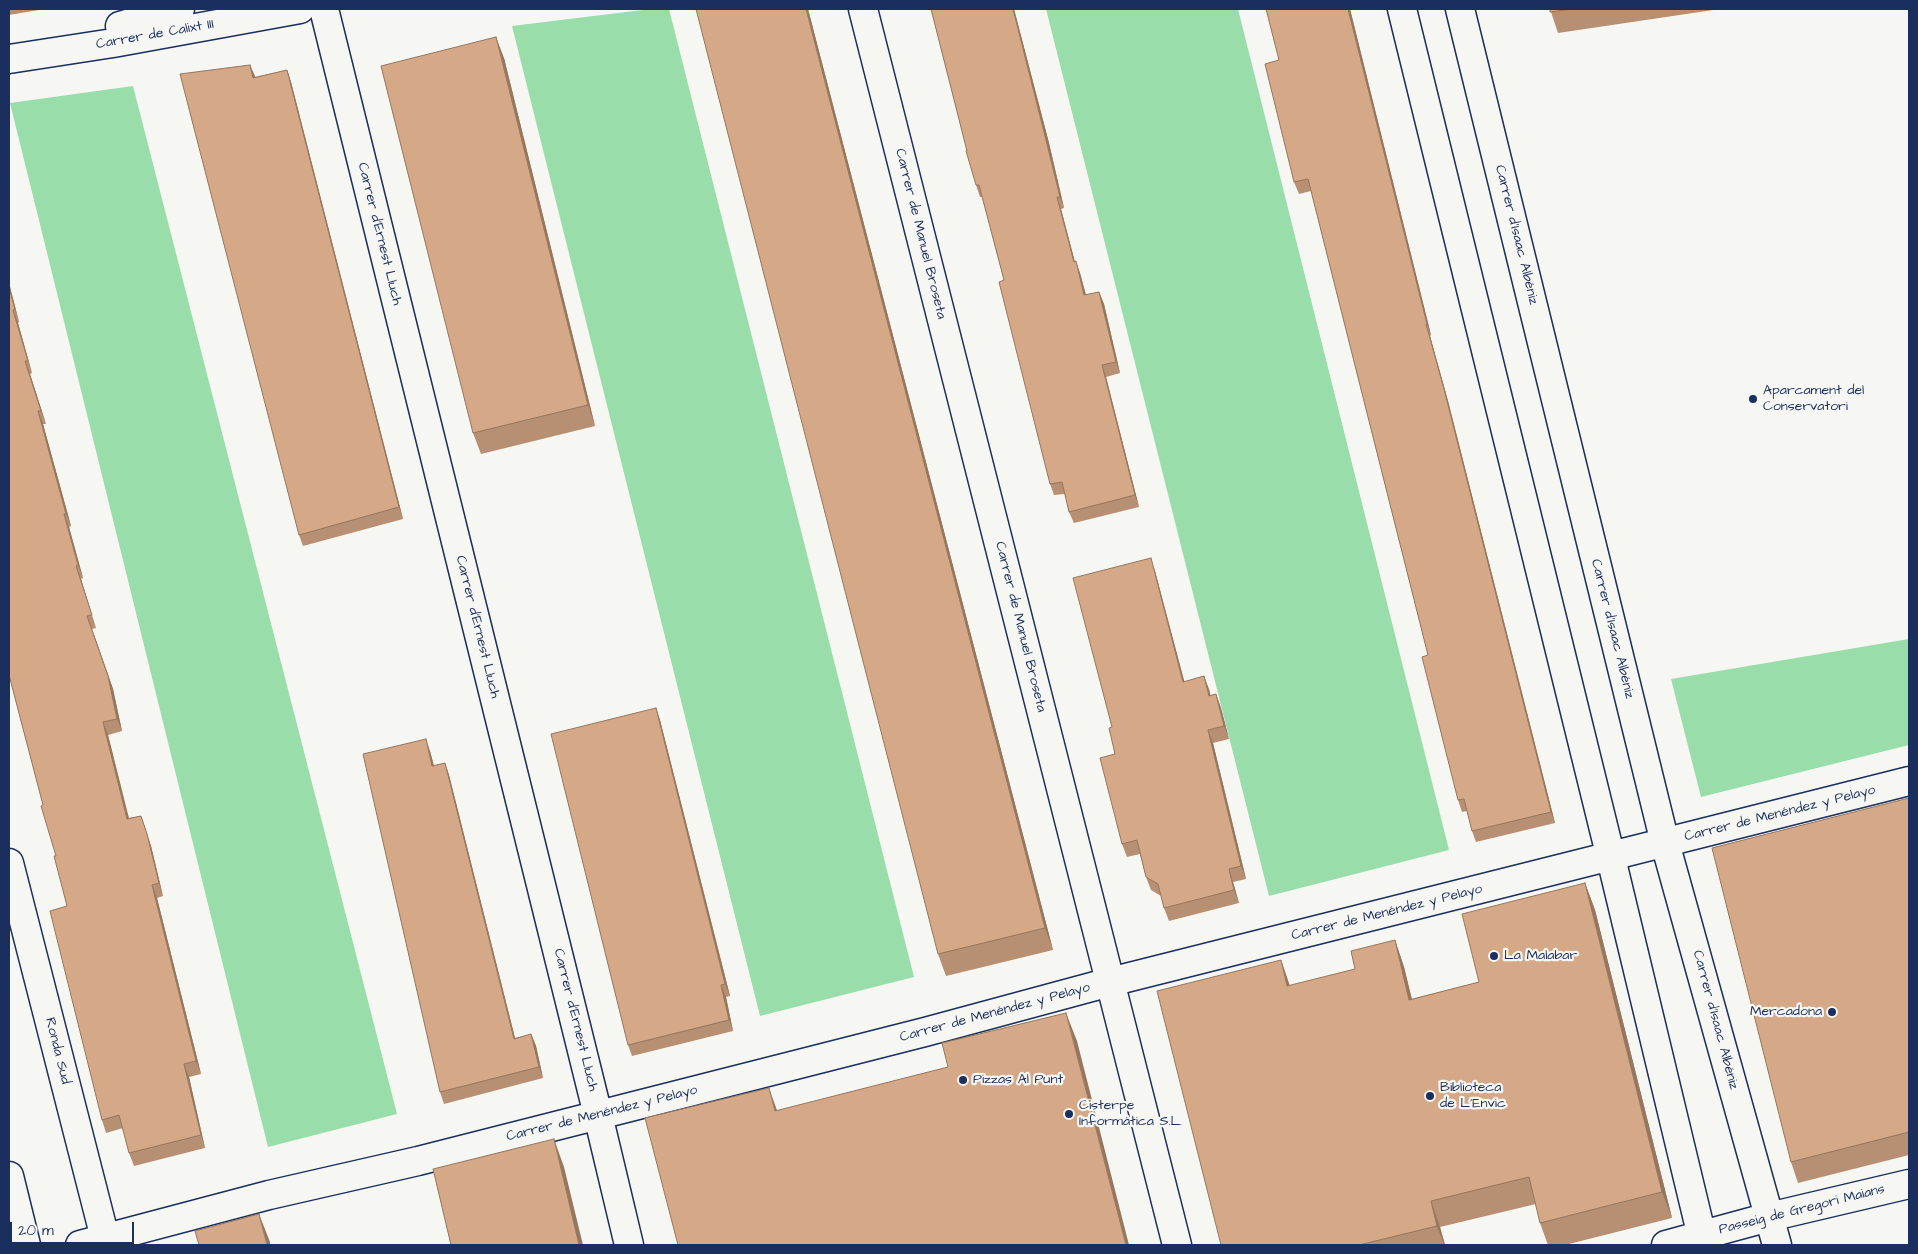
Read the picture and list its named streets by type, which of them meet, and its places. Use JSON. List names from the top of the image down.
{
  "streets": {
    "street": [
      "Carrer de Calixt III",
      "Carrer d'Ernest Lluch",
      "Carrer de Manuel Broseta",
      "Carrer d'Isaac Albéniz",
      "Carrer de Menéndez y Pelayo",
      "Ronda Sud",
      "Passeig de Gregori Maians"
    ]
  },
  "crossings": [
    ["Carrer d'Ernest Lluch", "Carrer de Menéndez y Pelayo"],
    ["Carrer de Manuel Broseta", "Carrer de Menéndez y Pelayo"],
    ["Carrer d'Isaac Albéniz", "Carrer de Menéndez y Pelayo"],
    ["Carrer d'Isaac Albéniz", "Passeig de Gregori Maians"],
    ["Carrer de Menéndez y Pelayo", "Ronda Sud"]
  ],
  "places": [
    "Aparcament del Conservatori",
    "La Malabar",
    "Mercadona",
    "Pizzas Al Punt",
    "Biblioteca de L'Envic",
    "Cisterpe Informática S.L."
  ],
  "scale_bar": "20 m"
}
